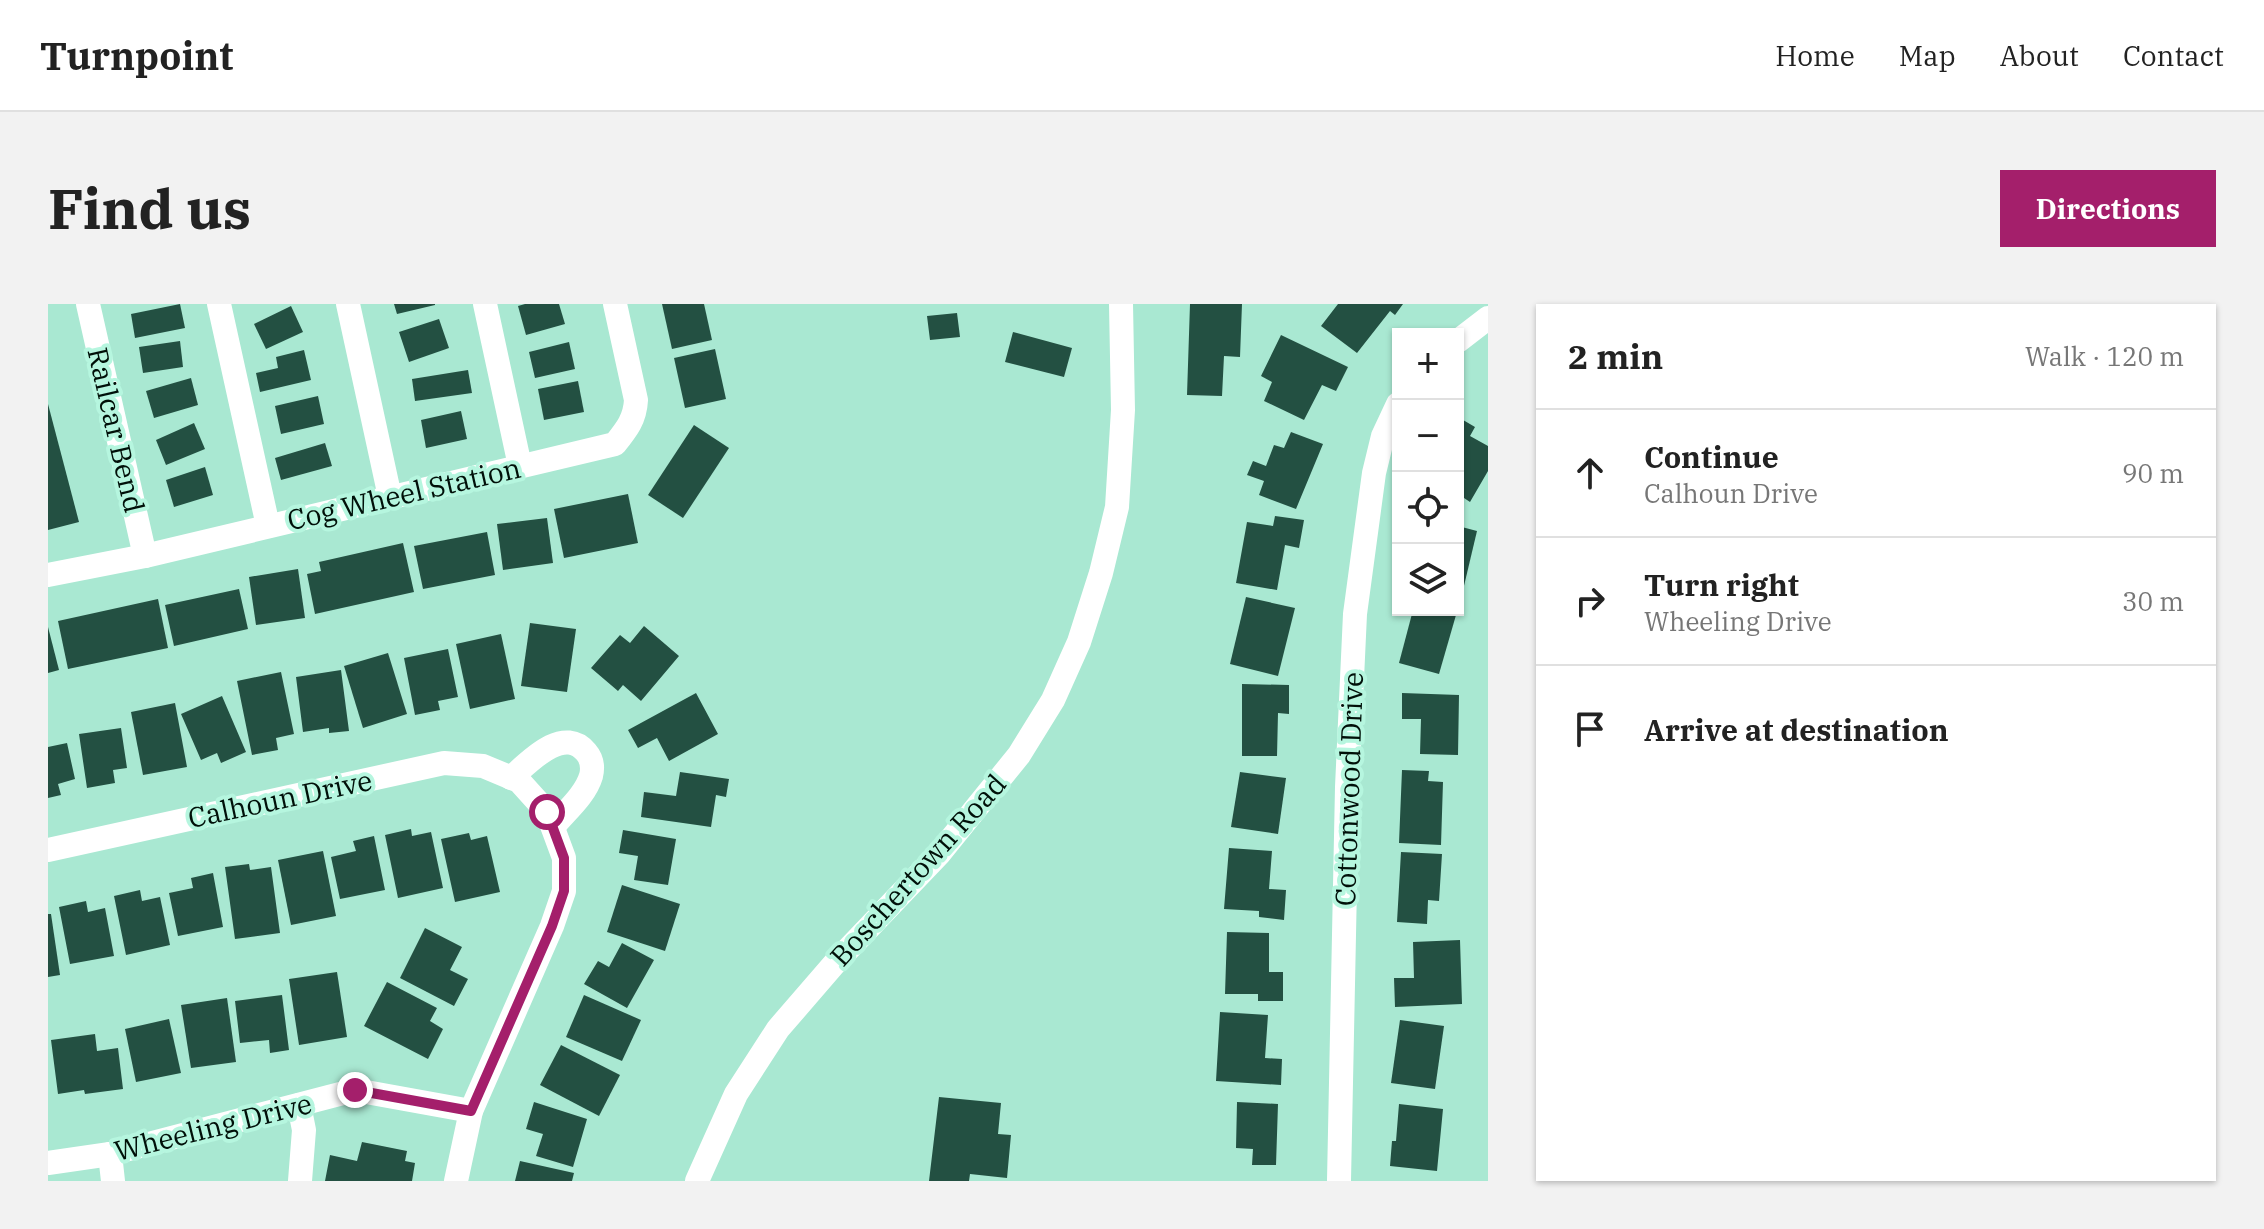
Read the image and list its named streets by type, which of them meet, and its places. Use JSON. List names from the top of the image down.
{
  "streets": {
    "street": [
      "Railcar Bend",
      "Cog Wheel Station",
      "Cottonwood Drive",
      "Calhoun Drive",
      "Boschertown Road",
      "Wheeling Drive"
    ]
  },
  "crossings": [
    ["Railcar Bend", "Cog Wheel Station"],
    ["Calhoun Drive", "Wheeling Drive"]
  ],
  "page": {
    "header": "Turnpoint",
    "nav": [
      "Home",
      "Map",
      "About",
      "Contact"
    ],
    "buttons": "Directions",
    "title": "Find us",
    "heading": ["2 min", "Walk · 120 m"],
    "map_buttons": ["+", "−"],
    "list": [
      ["Continue", "Calhoun Drive", "90 m"],
      ["Turn right", "Wheeling Drive", "30 m"],
      "Arrive at destination"
    ]
  }
}
